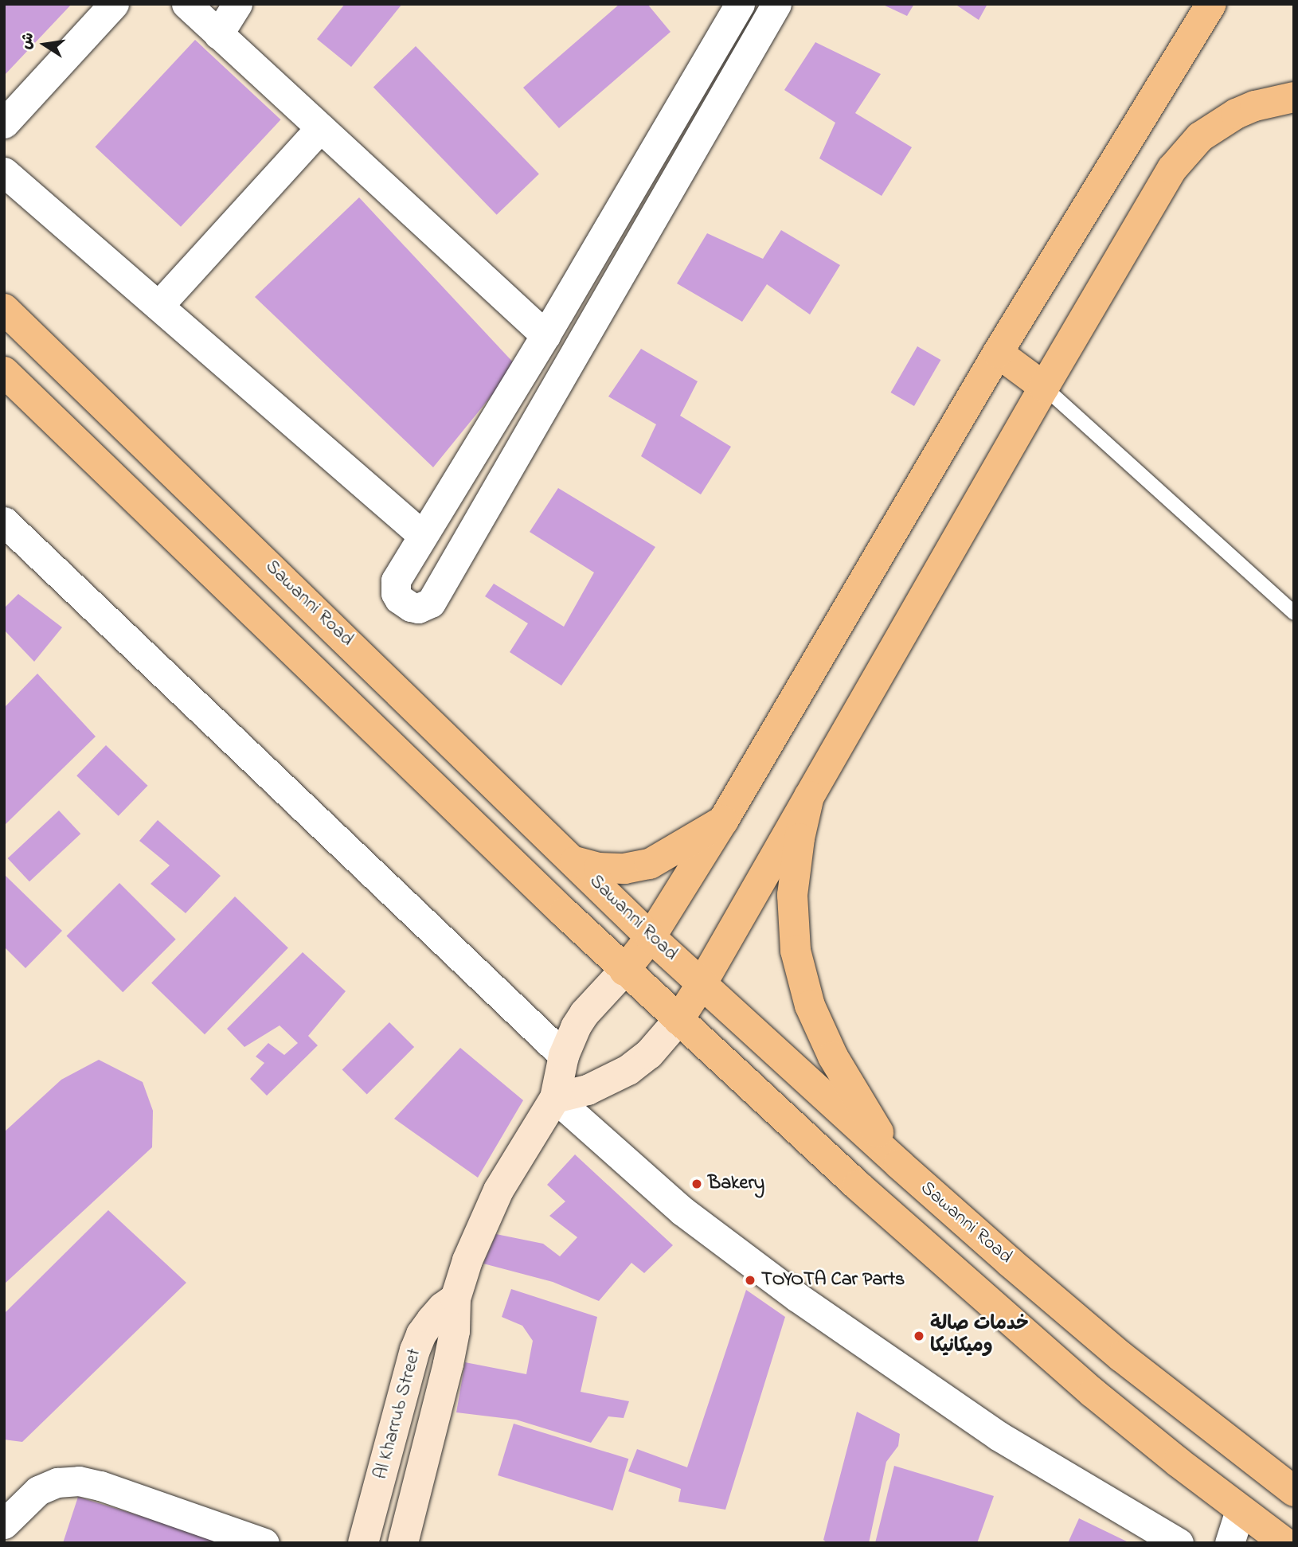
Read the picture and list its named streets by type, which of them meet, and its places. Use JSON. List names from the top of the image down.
{
  "streets": {
    "main road": ["Sawanni Road", "Al Kharrub Street"]
  },
  "places": ["Bakery", "TOYOTA Car Parts", "خدمات صالة وميكانيكا"],
  "north": "left"
}
